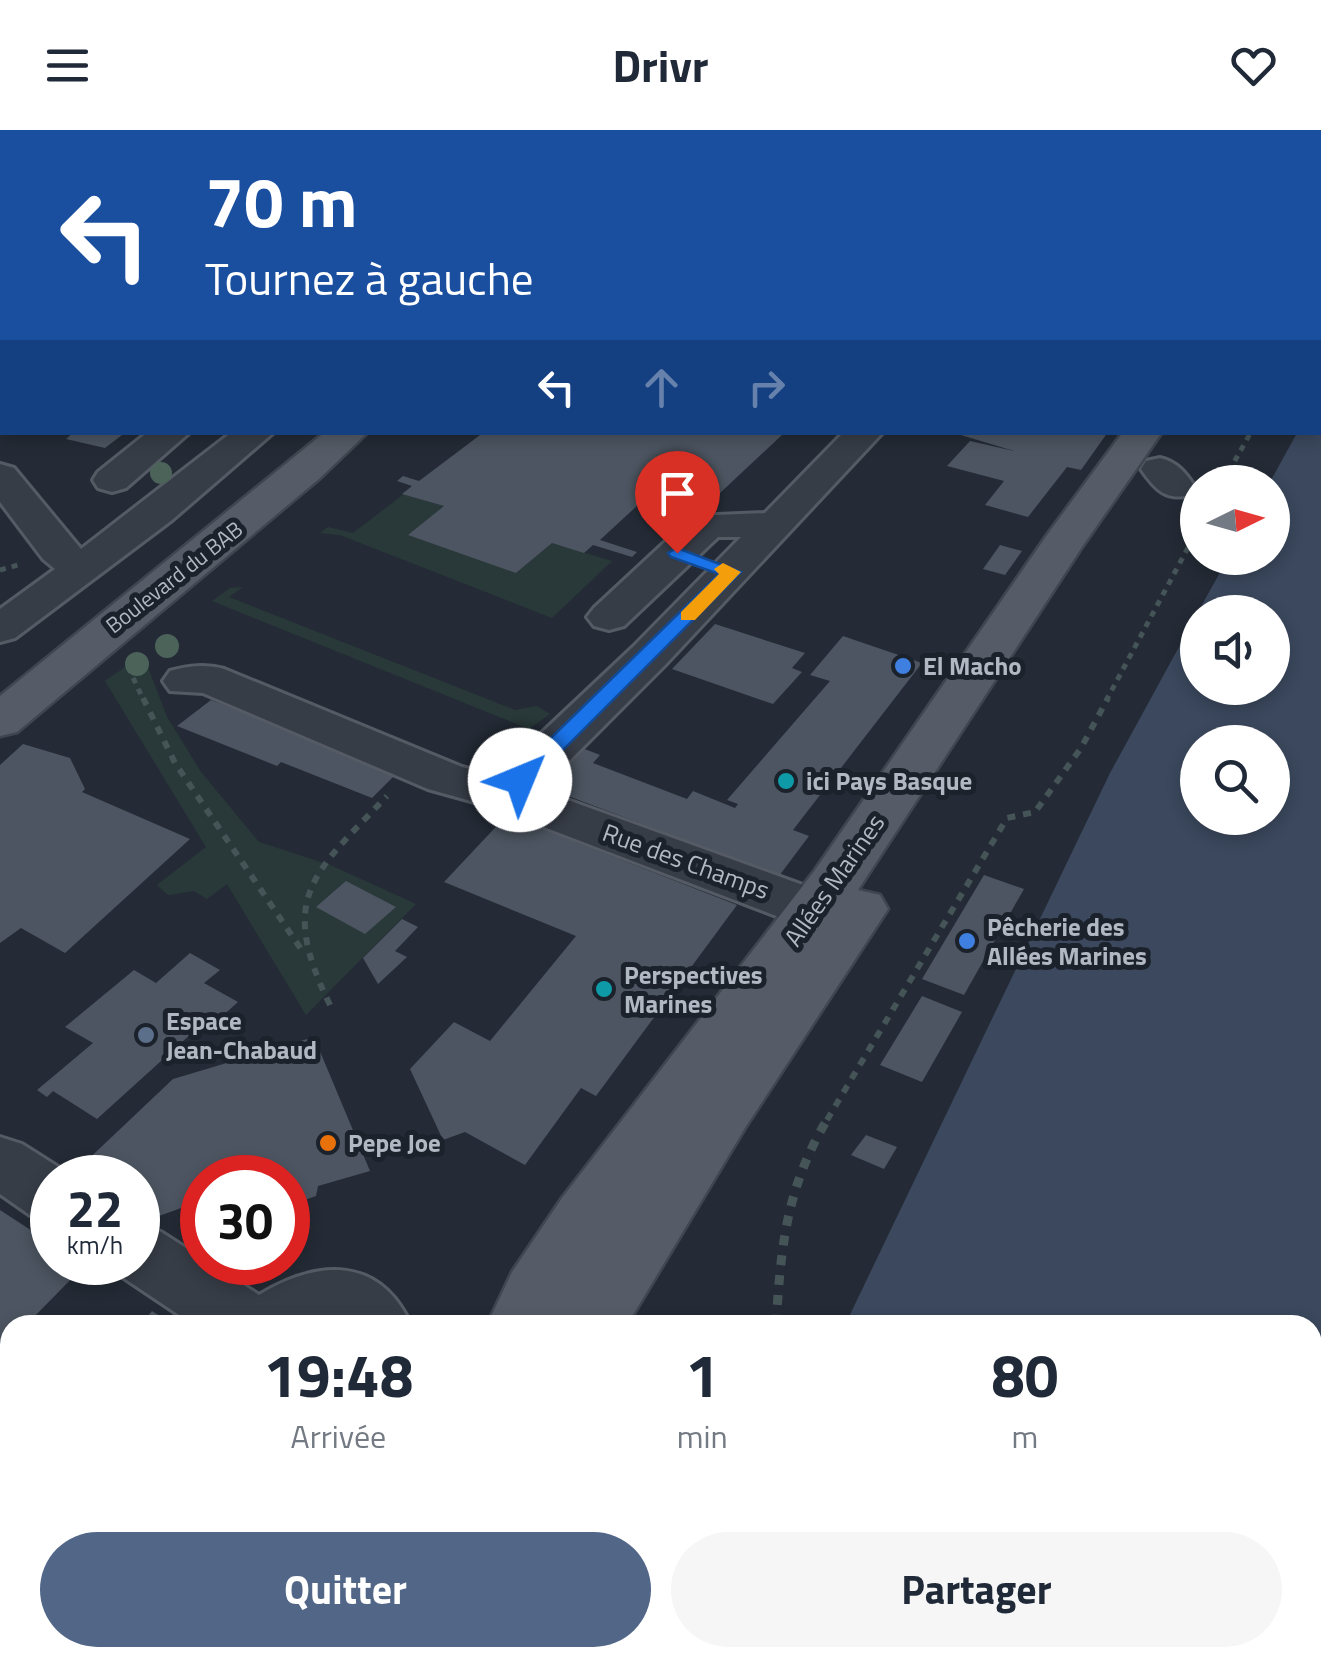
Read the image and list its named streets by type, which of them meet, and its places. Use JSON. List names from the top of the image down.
{
  "streets": {
    "main road": ["Boulevard du BAB", "Allées Marines"],
    "street": ["Rue des Champs"]
  },
  "crossings": [
    ["Rue des Champs", "Allées Marines"]
  ],
  "places": [
    "El Macho",
    "ici Pays Basque",
    "Pêcherie des Allées Marines",
    "Perspectives Marines",
    "Espace Jean-Chabaud",
    "Pepe Joe"
  ],
  "north": "right",
  "page": {
    "header": "Drivr",
    "turn": ["70 m", "Tournez à gauche"],
    "speed": "22 km/h",
    "limit": "30",
    "eta": [
      "19:48",
      "Arrivée",
      "1",
      "min",
      "80",
      "m"
    ],
    "buttons": ["Quitter", "Partager"]
  }
}
